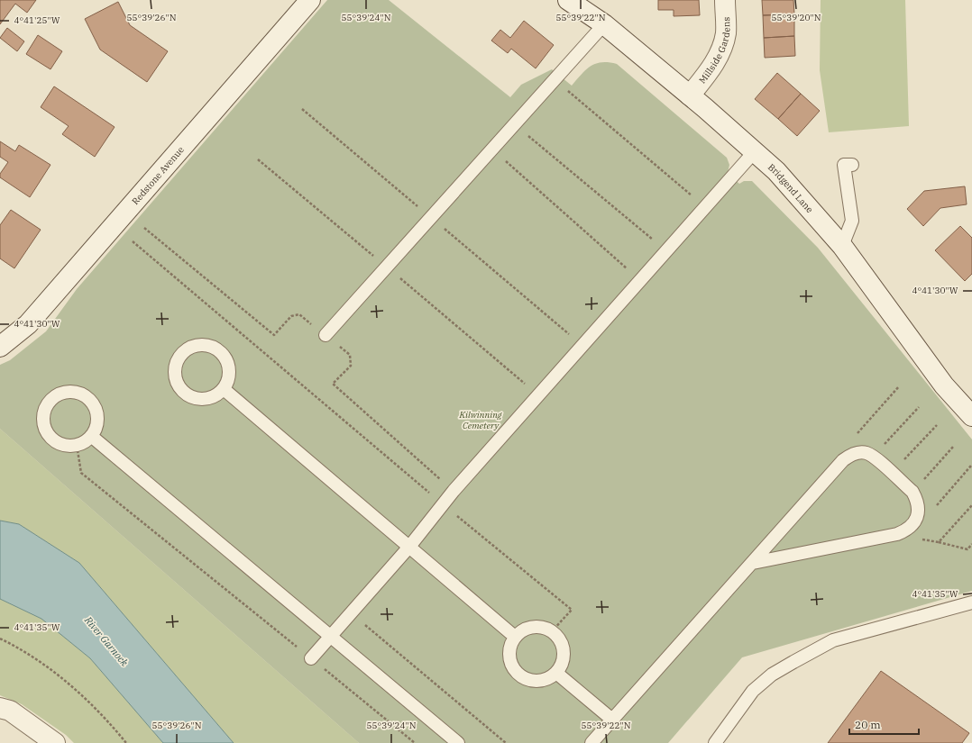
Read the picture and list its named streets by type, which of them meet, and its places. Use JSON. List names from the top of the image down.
{
  "streets": {
    "street": ["Millside Gardens", "Redstone Avenue", "Bridgend Lane"]
  },
  "crossings": [
    ["Millside Gardens", "Bridgend Lane"]
  ],
  "water": ["River Garnock"],
  "parks": ["Kilwinning Cemetery"],
  "scale_bar": "20 m",
  "coordinates": [
    "55°39'26\"N",
    "55°39'24\"N",
    "55°39'22\"N",
    "55°39'20\"N",
    "4°41'25\"W",
    "4°41'30\"W",
    "4°41'35\"W"
  ]
}
